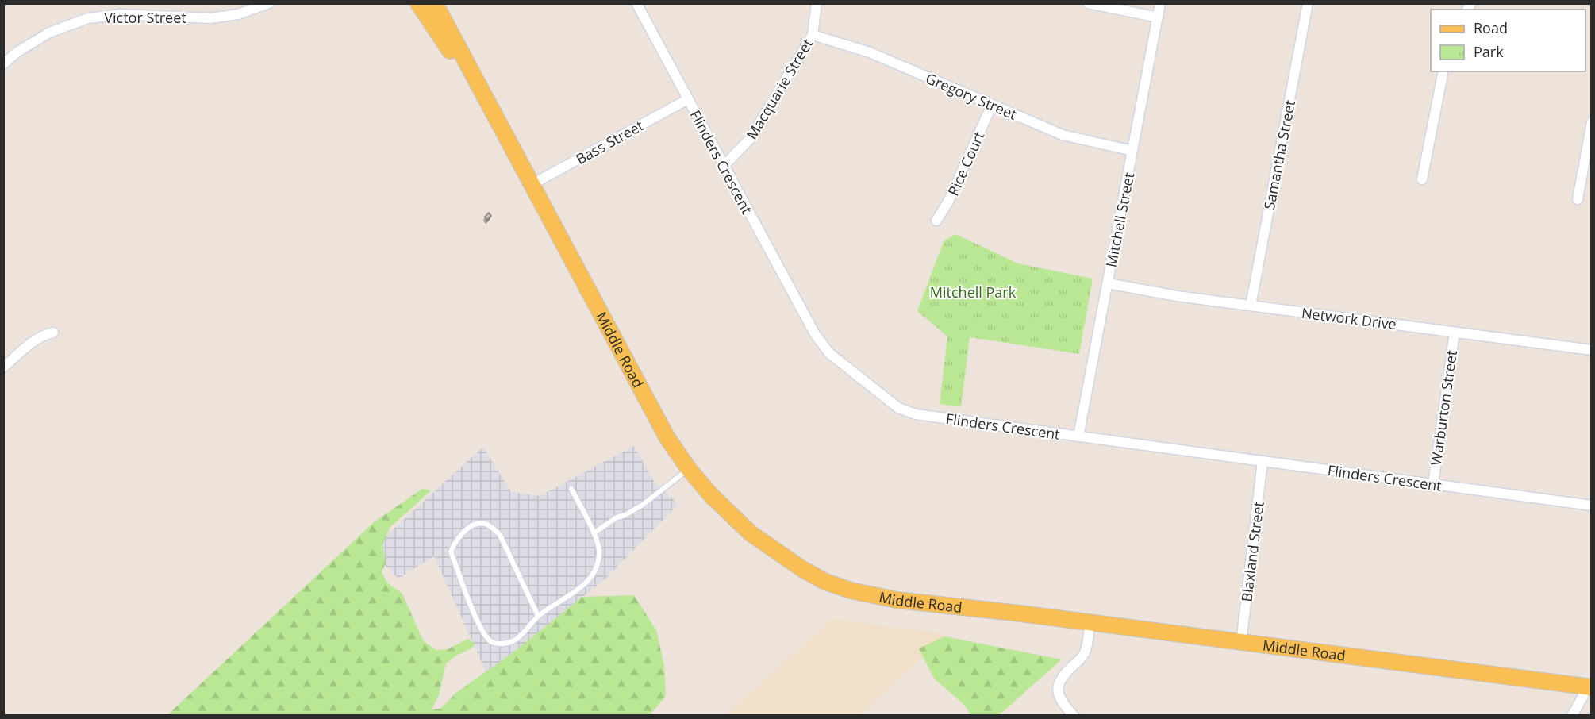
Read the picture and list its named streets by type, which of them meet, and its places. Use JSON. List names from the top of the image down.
{
  "streets": {
    "main road": ["Middle Road"],
    "street": [
      "Victor Street",
      "Macquarie Street",
      "Gregory Street",
      "Bass Street",
      "Samantha Street",
      "Flinders Crescent",
      "Rice Court",
      "Mitchell Street",
      "Network Drive",
      "Warburton Street",
      "Blaxland Street"
    ]
  },
  "crossings": [
    ["Macquarie Street", "Gregory Street"],
    ["Macquarie Street", "Flinders Crescent"],
    ["Gregory Street", "Rice Court"],
    ["Gregory Street", "Mitchell Street"],
    ["Bass Street", "Flinders Crescent"],
    ["Bass Street", "Middle Road"],
    ["Samantha Street", "Network Drive"],
    ["Flinders Crescent", "Mitchell Street"],
    ["Flinders Crescent", "Warburton Street"],
    ["Flinders Crescent", "Blaxland Street"],
    ["Mitchell Street", "Network Drive"],
    ["Network Drive", "Warburton Street"],
    ["Middle Road", "Blaxland Street"]
  ],
  "parks": ["Mitchell Park"],
  "legend": ["Road", "Park"]
}
